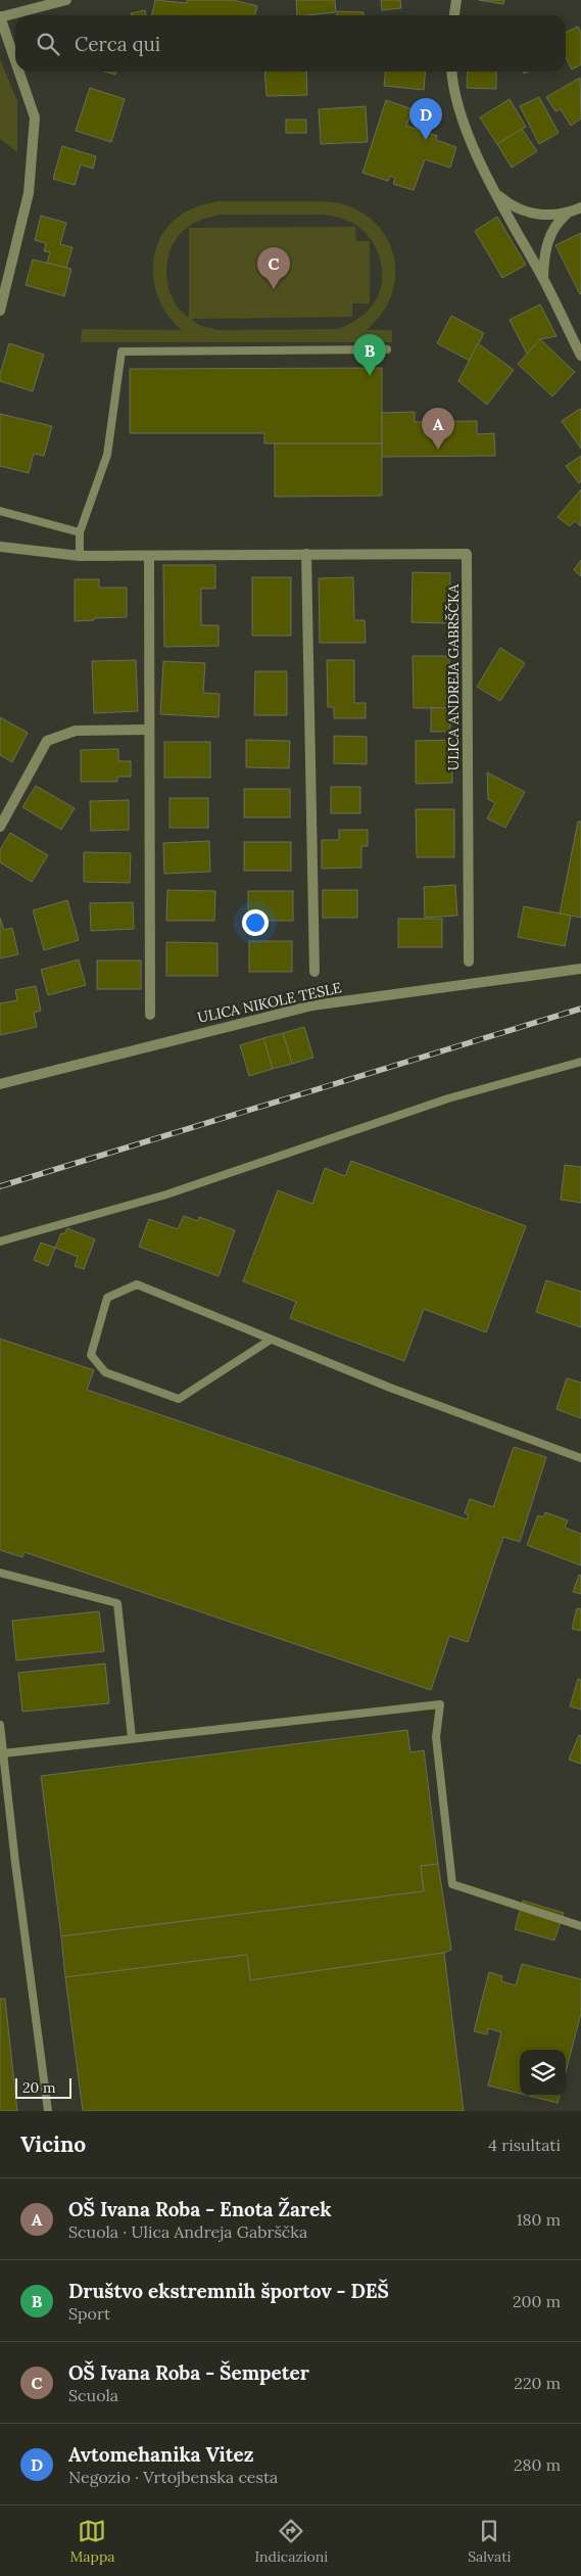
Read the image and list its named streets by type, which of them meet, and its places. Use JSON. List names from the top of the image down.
{
  "streets": {
    "street": ["ULICA ANDREJA GABRŠČKA", "ULICA NIKOLE TESLE"]
  },
  "scale_bar": "20 m",
  "page": {
    "search": "Cerca qui",
    "pins": [
      "D",
      "C",
      "B",
      "A"
    ],
    "scale": "20 m",
    "heading": ["Vicino", "4 risultati"],
    "list": [
      {
        "mark": "A",
        "name": "OŠ Ivana Roba - Enota Žarek",
        "note": "Scuola · Ulica Andreja Gabrščka",
        "value": "180 m"
      },
      {
        "mark": "B",
        "name": "Društvo ekstremnih športov - DEŠ",
        "note": "Sport",
        "value": "200 m"
      },
      {
        "mark": "C",
        "name": "OŠ Ivana Roba - Šempeter",
        "note": "Scuola",
        "value": "220 m"
      },
      {
        "mark": "D",
        "name": "Avtomehanika Vitez",
        "note": "Negozio · Vrtojbenska cesta",
        "value": "280 m"
      }
    ],
    "nav": ["Mappa", "Indicazioni", "Salvati"]
  }
}
